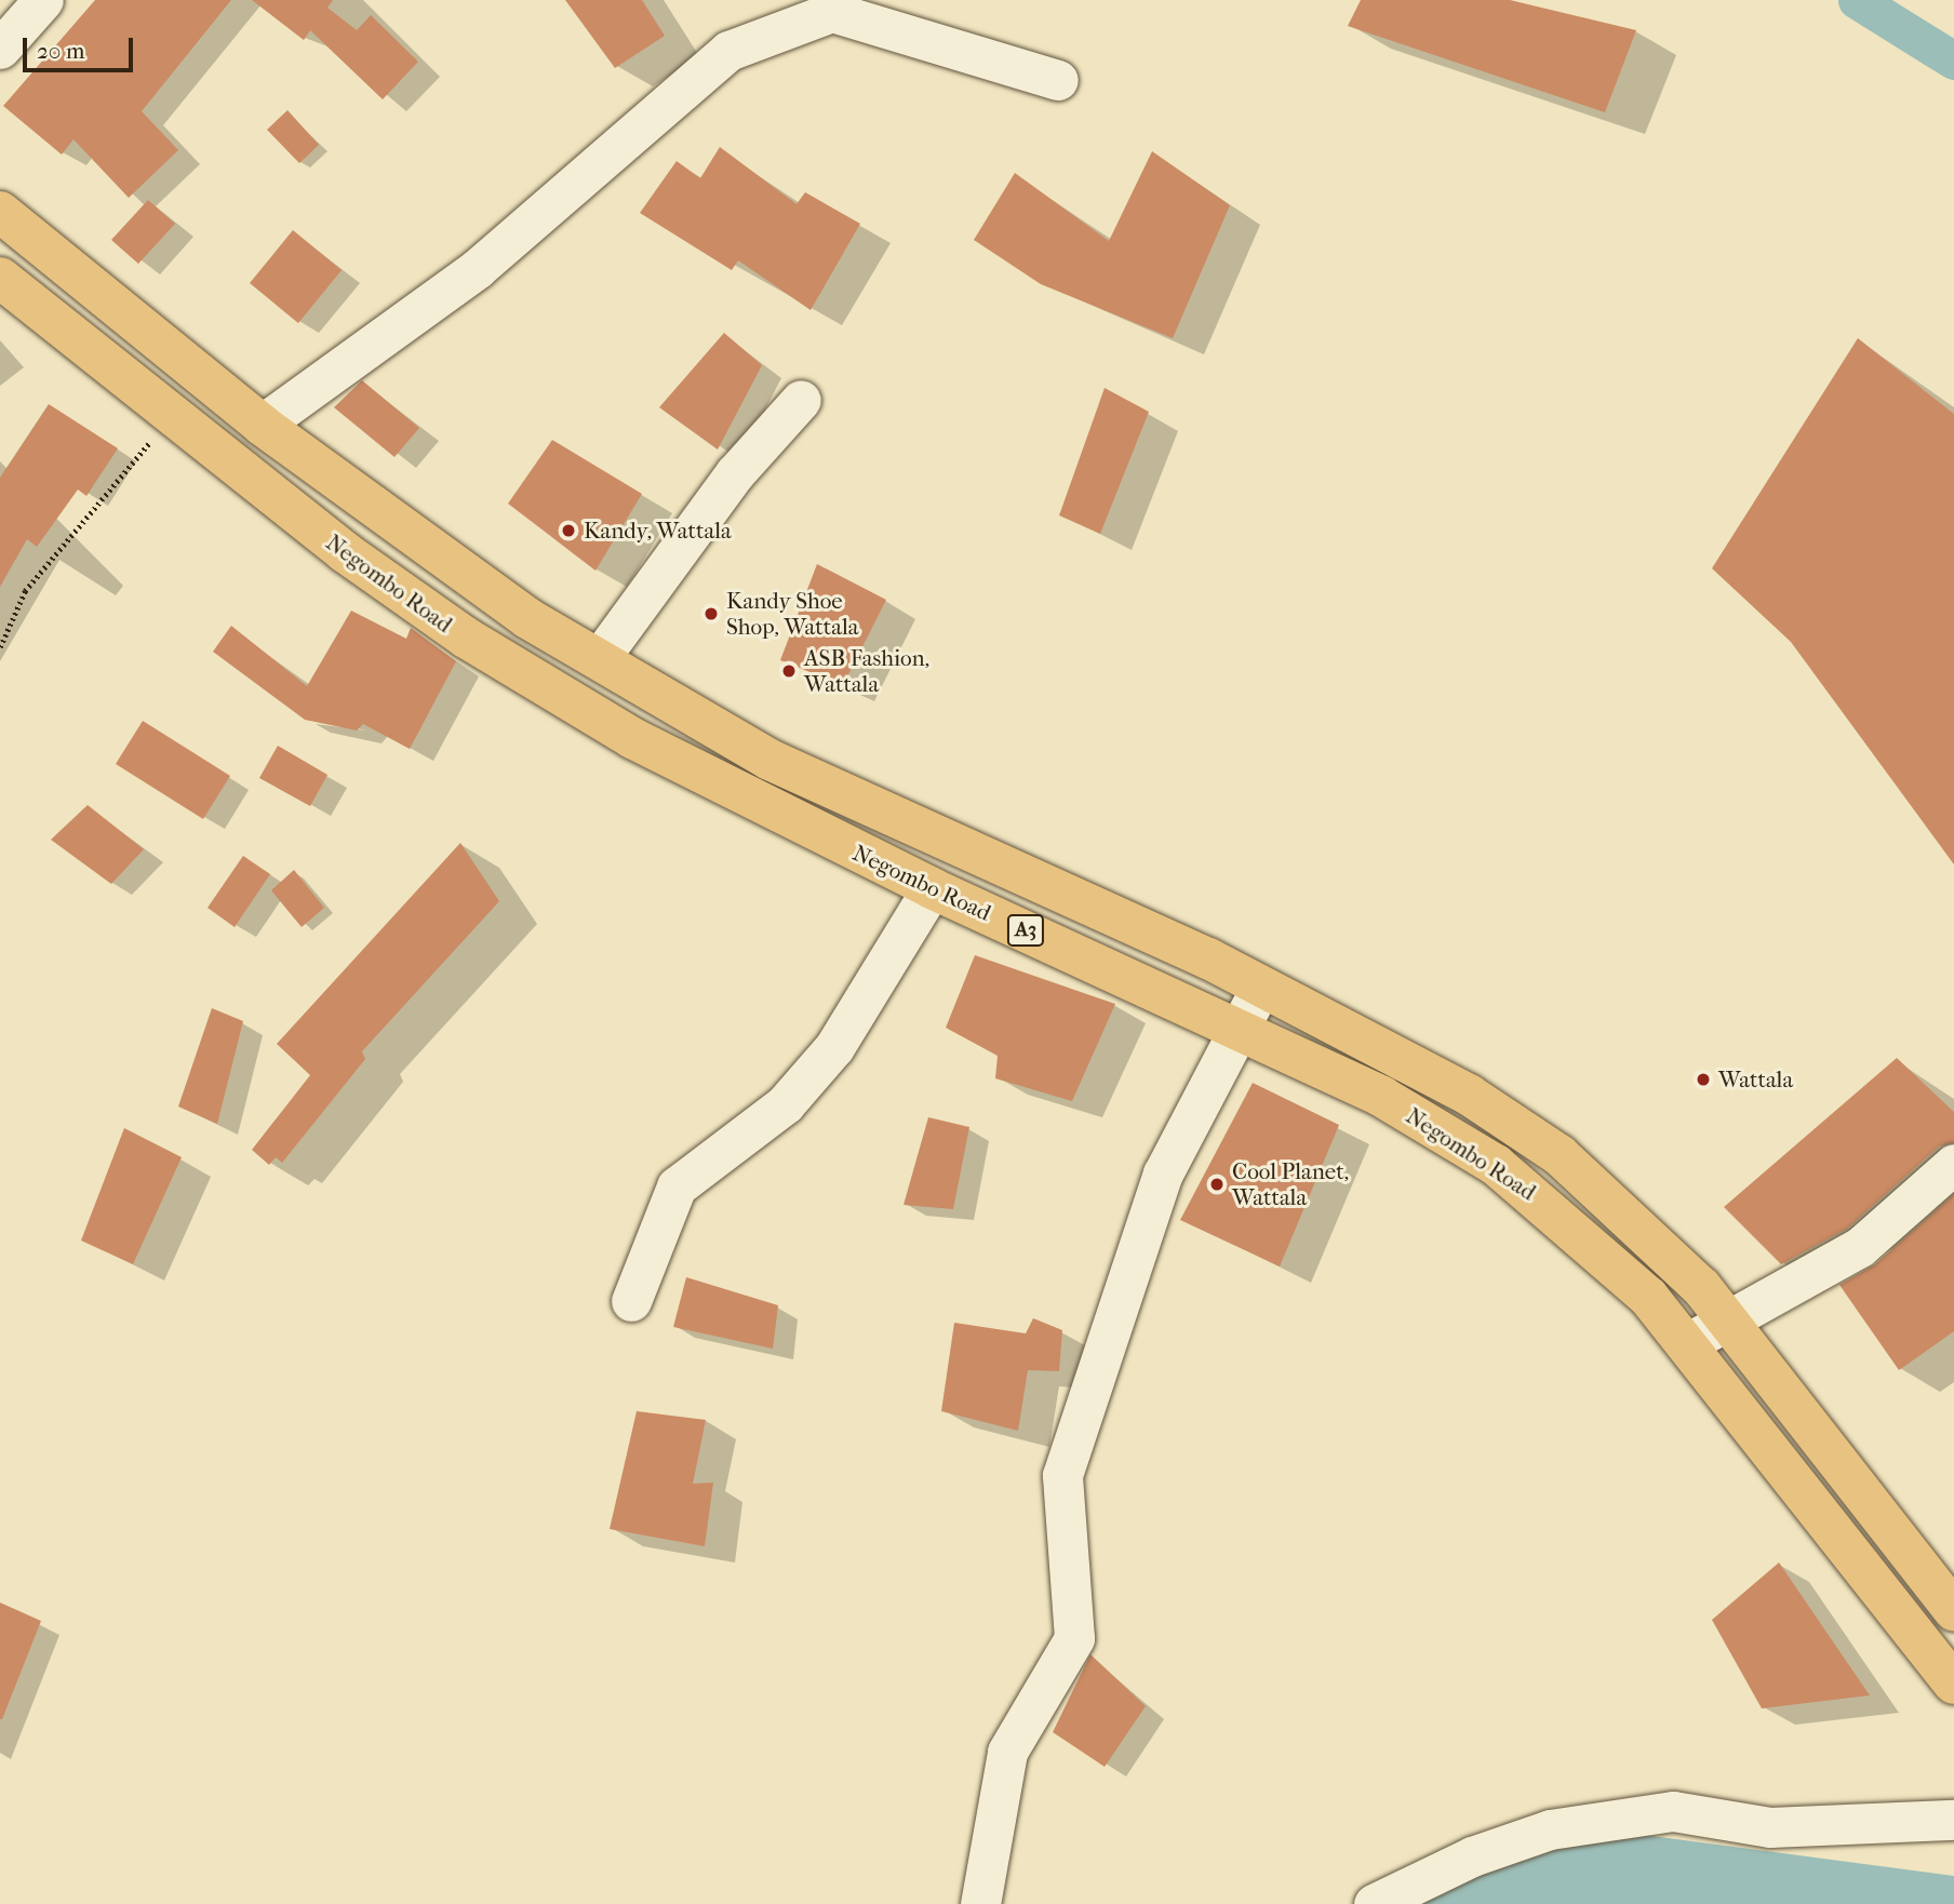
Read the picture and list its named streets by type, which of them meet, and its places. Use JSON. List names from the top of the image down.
{
  "streets": {
    "highway": ["Negombo Road", "A3"]
  },
  "places": [
    "Kandy, Wattala",
    "Kandy Shoe Shop, Wattala",
    "ASB Fashion, Wattala",
    "Wattala",
    "Cool Planet, Wattala"
  ],
  "scale_bar": "20 m"
}
